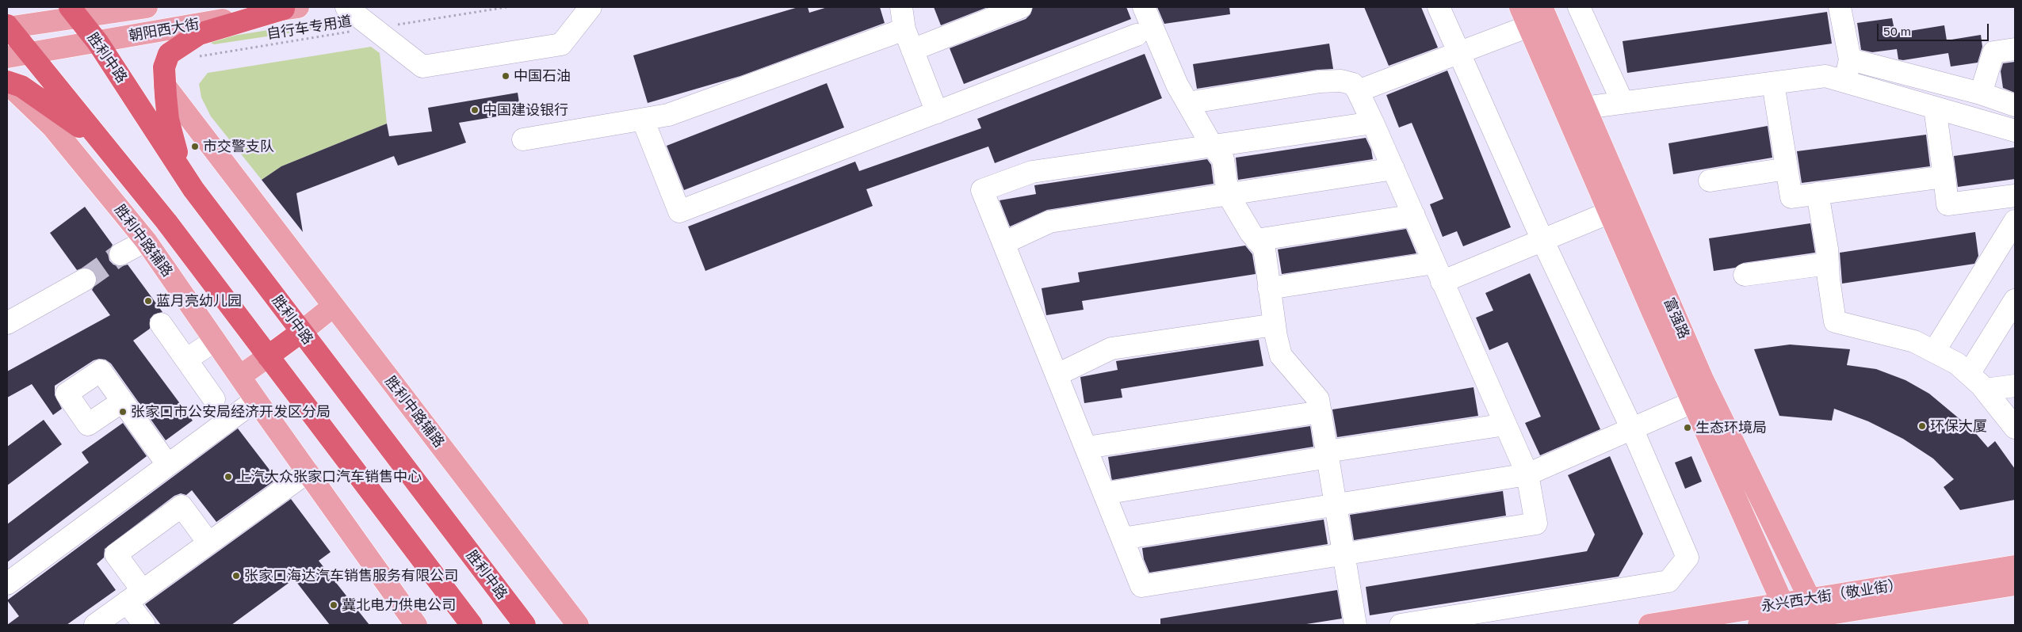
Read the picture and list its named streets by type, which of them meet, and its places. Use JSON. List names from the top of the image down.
{
  "streets": {
    "highway": ["胜利中路"],
    "main road": [
      "朝阳西大街",
      "胜利中路辅路",
      "富强路",
      "永兴西大街（敬业街）"
    ],
    "path": ["自行车专用道"]
  },
  "crossings": [
    ["朝阳西大街", "胜利中路"],
    ["富强路", "永兴西大街（敬业街）"]
  ],
  "places": [
    "中国石油",
    "中国建设银行",
    "市交警支队",
    "蓝月亮幼儿园",
    "张家口市公安局经济开发区分局",
    "环保大厦",
    "生态环境局",
    "上汽大众张家口汽车销售中心",
    "张家口海达汽车销售服务有限公司",
    "冀北电力供电公司"
  ],
  "scale_bar": "50 m"
}
